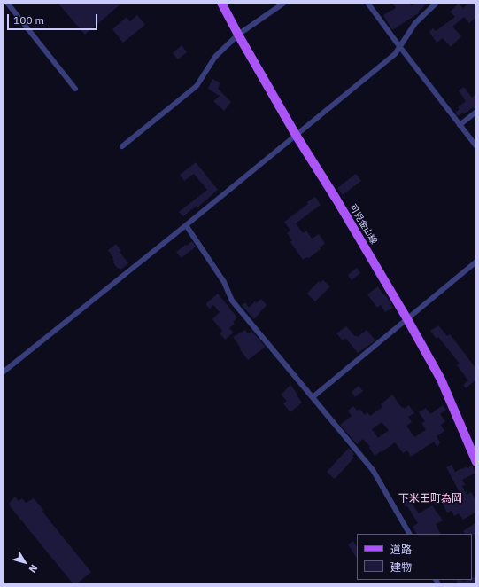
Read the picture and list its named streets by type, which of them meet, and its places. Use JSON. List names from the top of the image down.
{
  "streets": {
    "main road": ["可児金山線"]
  },
  "districts": ["下米田町為岡"],
  "legend": ["道路", "建物"],
  "scale_bar": "100 m",
  "north": "bottom right"
}
